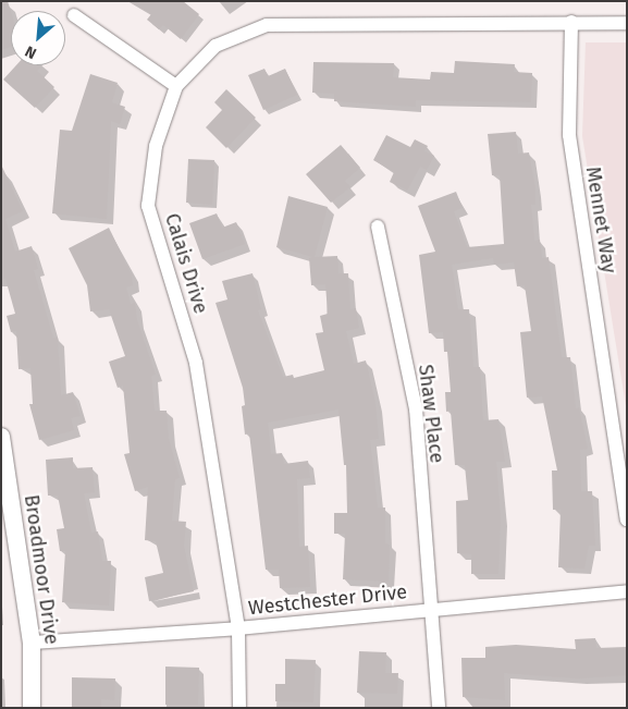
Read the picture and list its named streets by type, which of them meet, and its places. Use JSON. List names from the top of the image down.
{
  "streets": {
    "street": [
      "Mennet Way",
      "Calais Drive",
      "Shaw Place",
      "Broadmoor Drive",
      "Westchester Drive"
    ]
  },
  "crossings": [
    ["Mennet Way", "Calais Drive"],
    ["Calais Drive", "Westchester Drive"],
    ["Shaw Place", "Westchester Drive"],
    ["Broadmoor Drive", "Westchester Drive"]
  ],
  "north": "bottom left"
}
